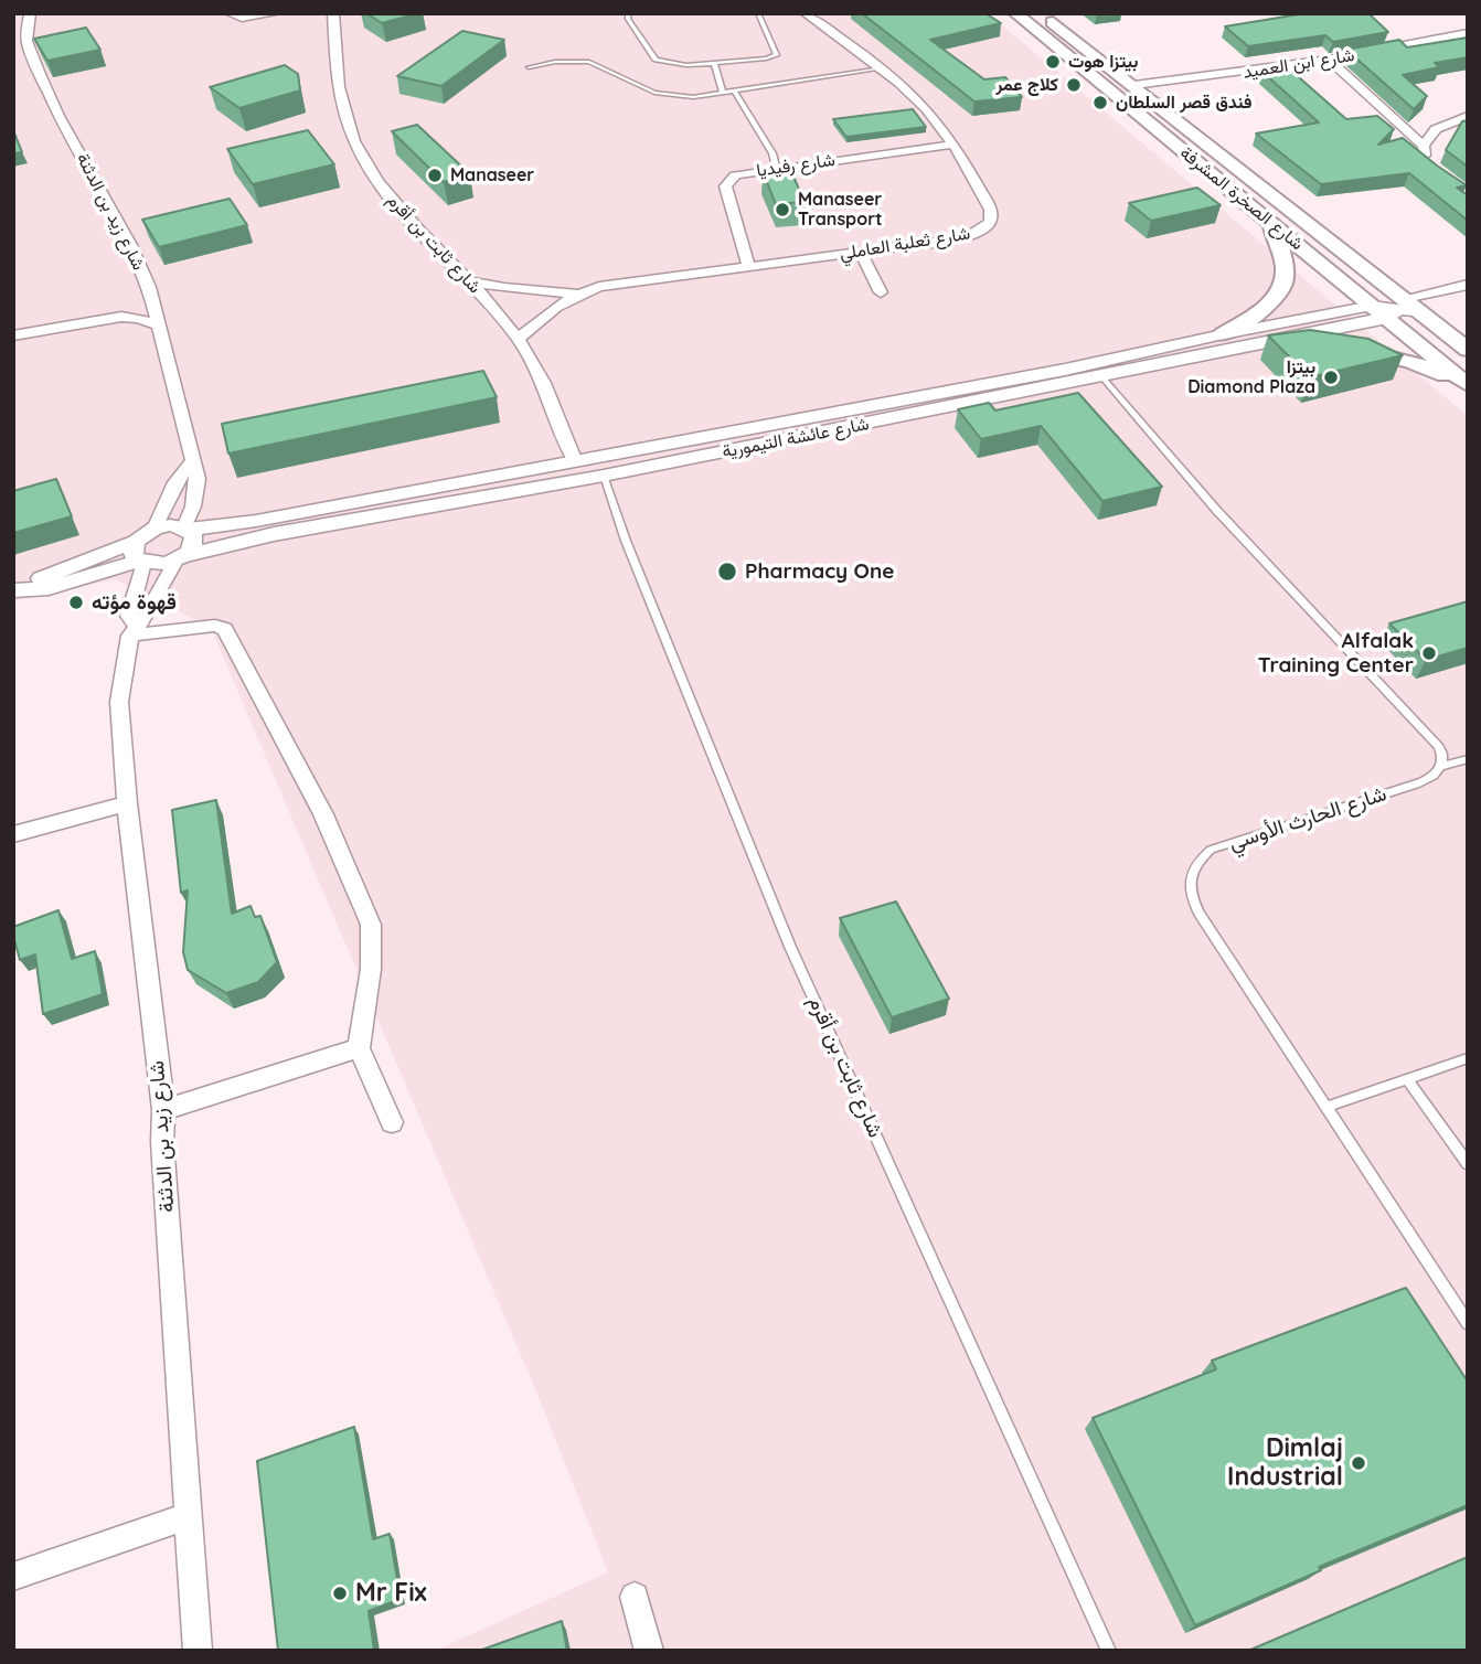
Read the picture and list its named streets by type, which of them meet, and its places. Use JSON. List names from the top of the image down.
{
  "streets": {
    "main road": ["شارع الصخرة المشرفة"],
    "street": [
      "شارع ابن العميد",
      "شارع رفيديا",
      "شارع زيد بن الدثنة",
      "شارع ثابت بن أقرم",
      "شارع ثعلبة العاملي",
      "شارع عائشة التيمورية"
    ],
    "lane": ["شارع الحارث الأوسي"]
  },
  "crossings": [
    ["شارع ابن العميد", "شارع الصخرة المشرفة"],
    ["شارع رفيديا", "شارع ثعلبة العاملي"],
    ["شارع الصخرة المشرفة", "شارع عائشة التيمورية"],
    ["شارع زيد بن الدثنة", "شارع عائشة التيمورية"],
    ["شارع ثابت بن أقرم", "شارع ثعلبة العاملي"],
    ["شارع ثابت بن أقرم", "شارع عائشة التيمورية"]
  ],
  "places": [
    "بيتزا هوت",
    "كلاج عمر",
    "فندق قصر السلطان",
    "Manaseer",
    "Manaseer Transport",
    "بيتزا Diamond Plaza",
    "Pharmacy One",
    "قهوة مؤته",
    "Alfalak Training Center",
    "Dimlaj Industrial",
    "Mr Fix"
  ]
}
